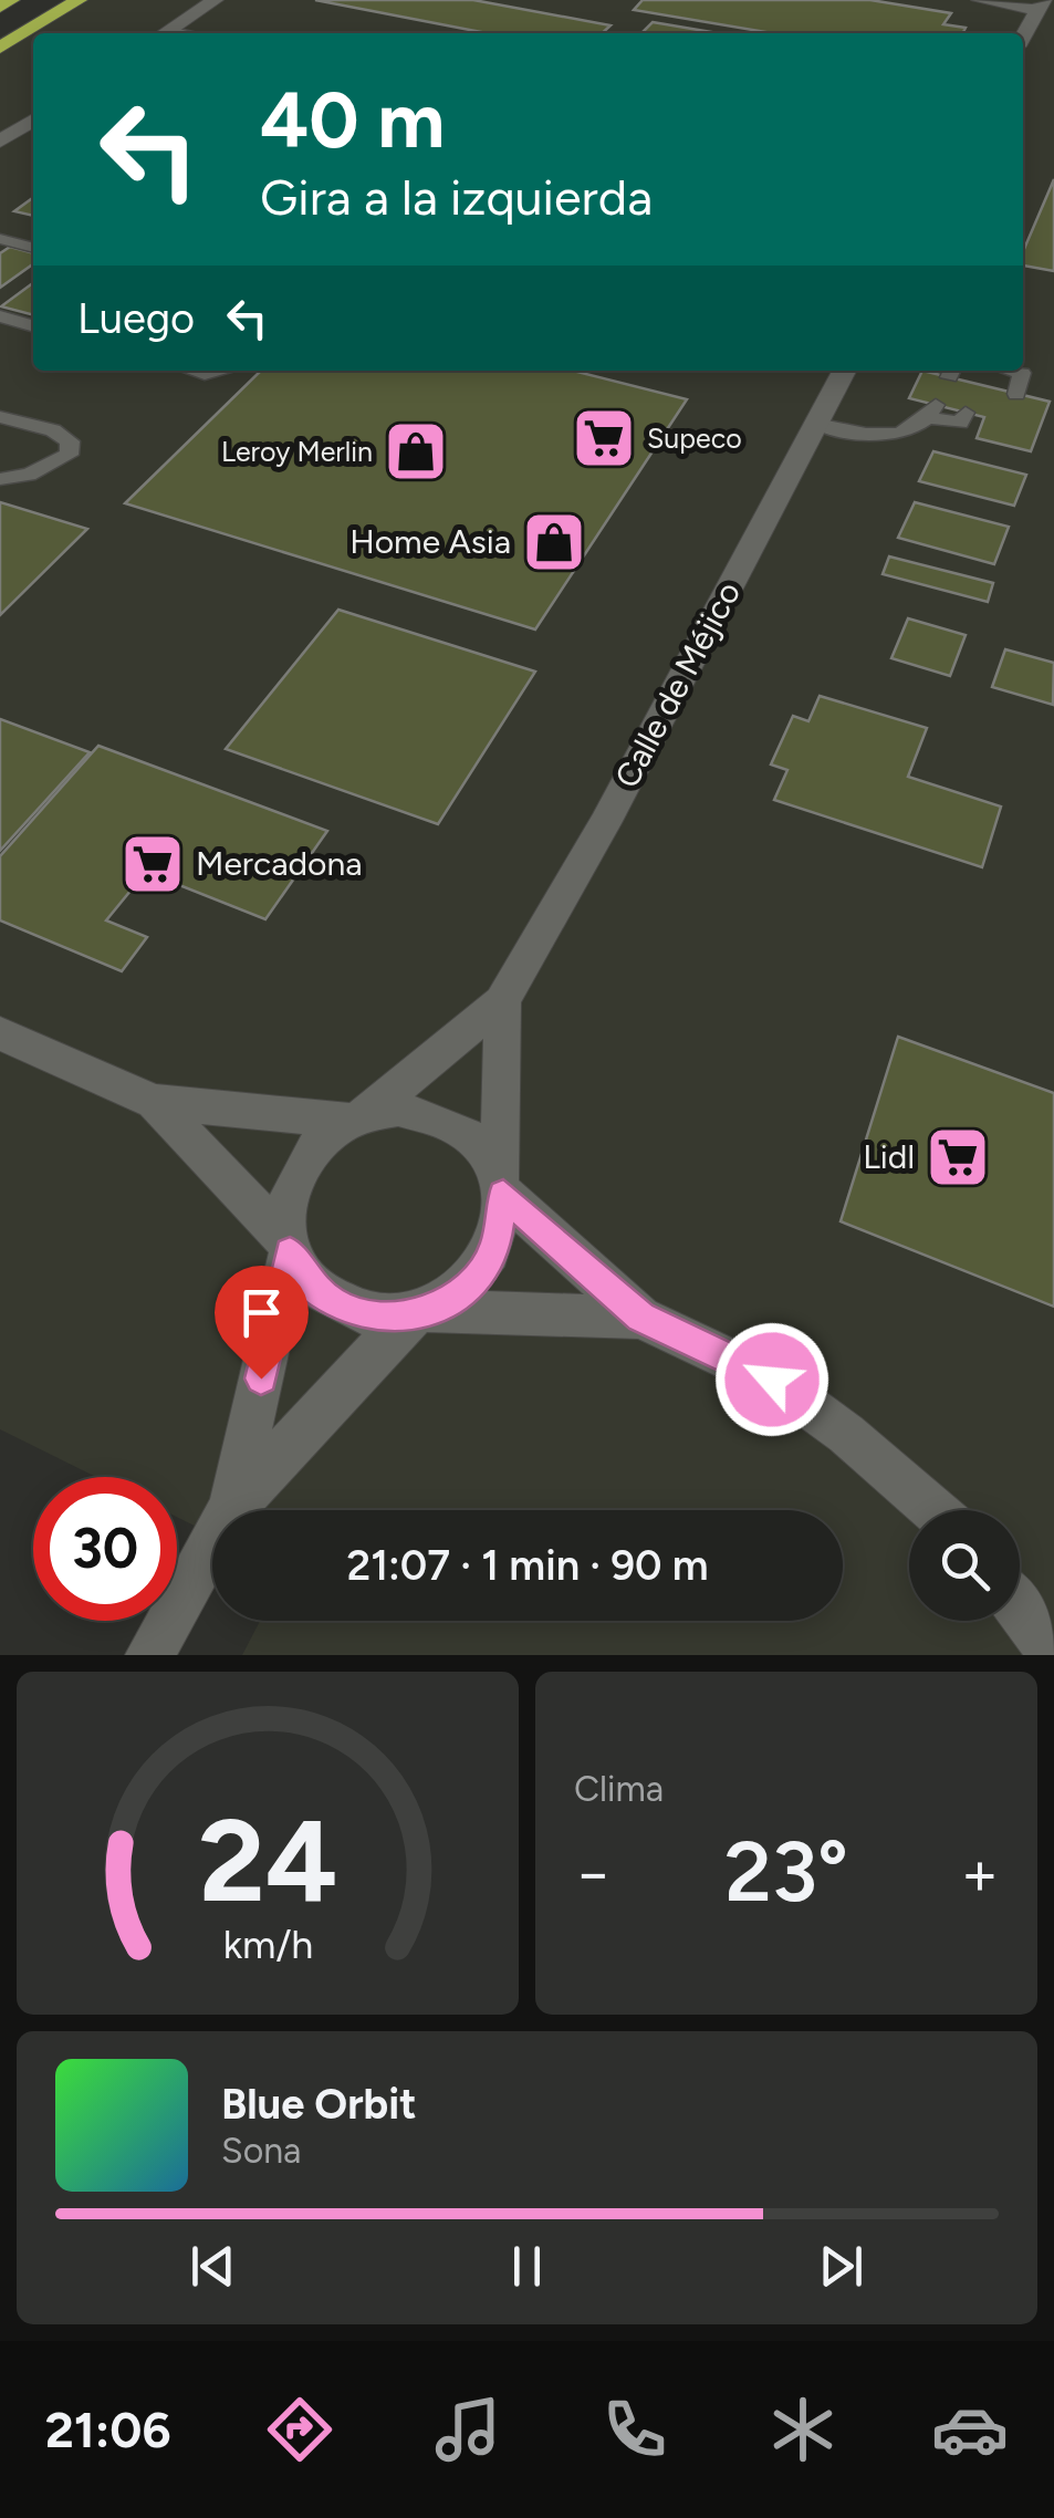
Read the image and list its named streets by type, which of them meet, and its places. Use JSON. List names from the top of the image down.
{
  "streets": {
    "street": ["Calle de Méjico"]
  },
  "places": {
    "supermarket": ["Supeco", "Mercadona", "Lidl"],
    "shop": ["Leroy Merlin", "Home Asia"]
  },
  "page": {
    "turn": ["40 m", "Gira a la izquierda"],
    "then": "Luego",
    "limit": "30",
    "trip": "21:07 · 1 min · 90 m",
    "tile": "Clima",
    "heat": ["−", "23°", "+"],
    "song": ["Blue Orbit", "Sona"],
    "tabs": "21:06",
    "gauge": ["24", "km/h"]
  }
}
